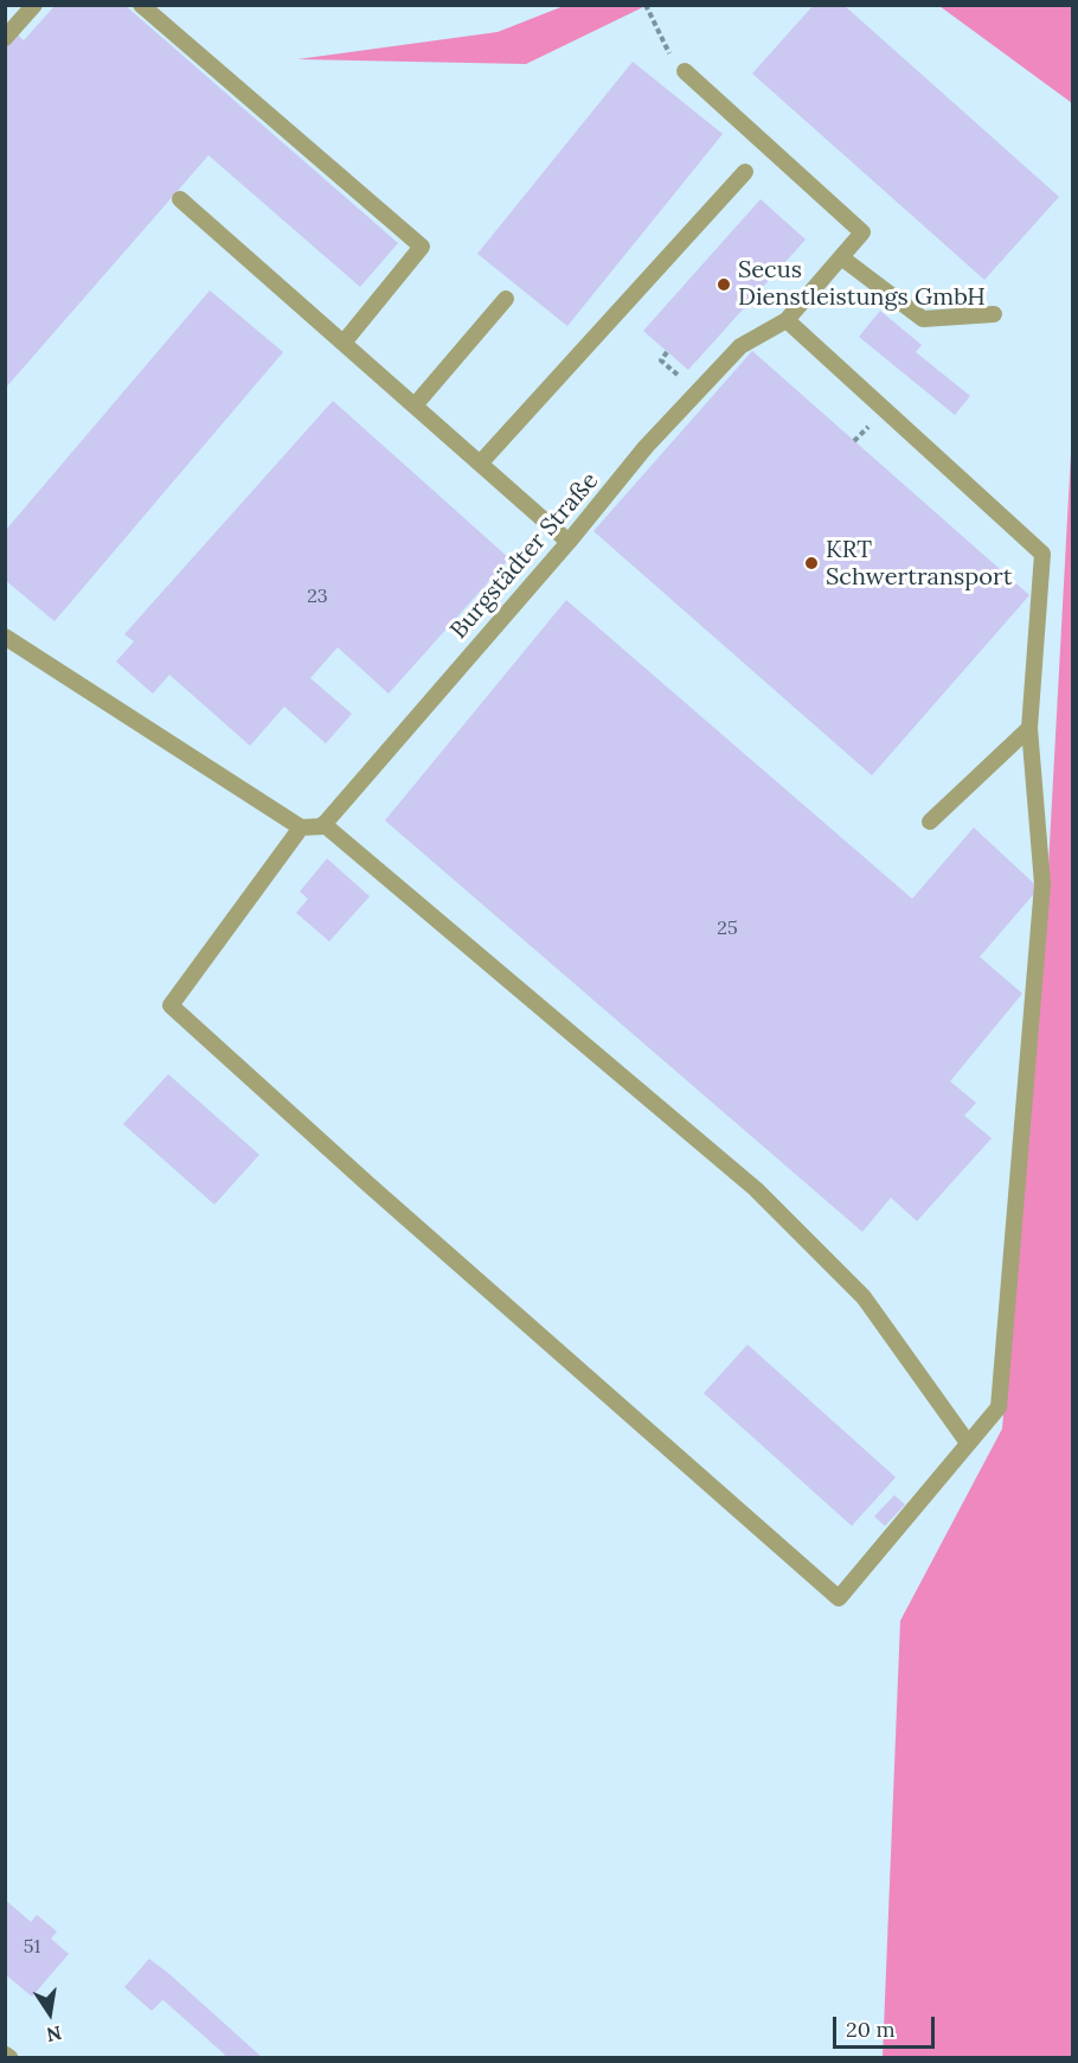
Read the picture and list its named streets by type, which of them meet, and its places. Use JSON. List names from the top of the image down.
{
  "streets": {
    "lane": ["Burgstädter Straße"]
  },
  "places": ["Secus Dienstleistungs GmbH", "KRT Schwertransport"],
  "house_numbers": ["23", "25", "51"],
  "scale_bar": "20 m",
  "north": "bottom"
}
